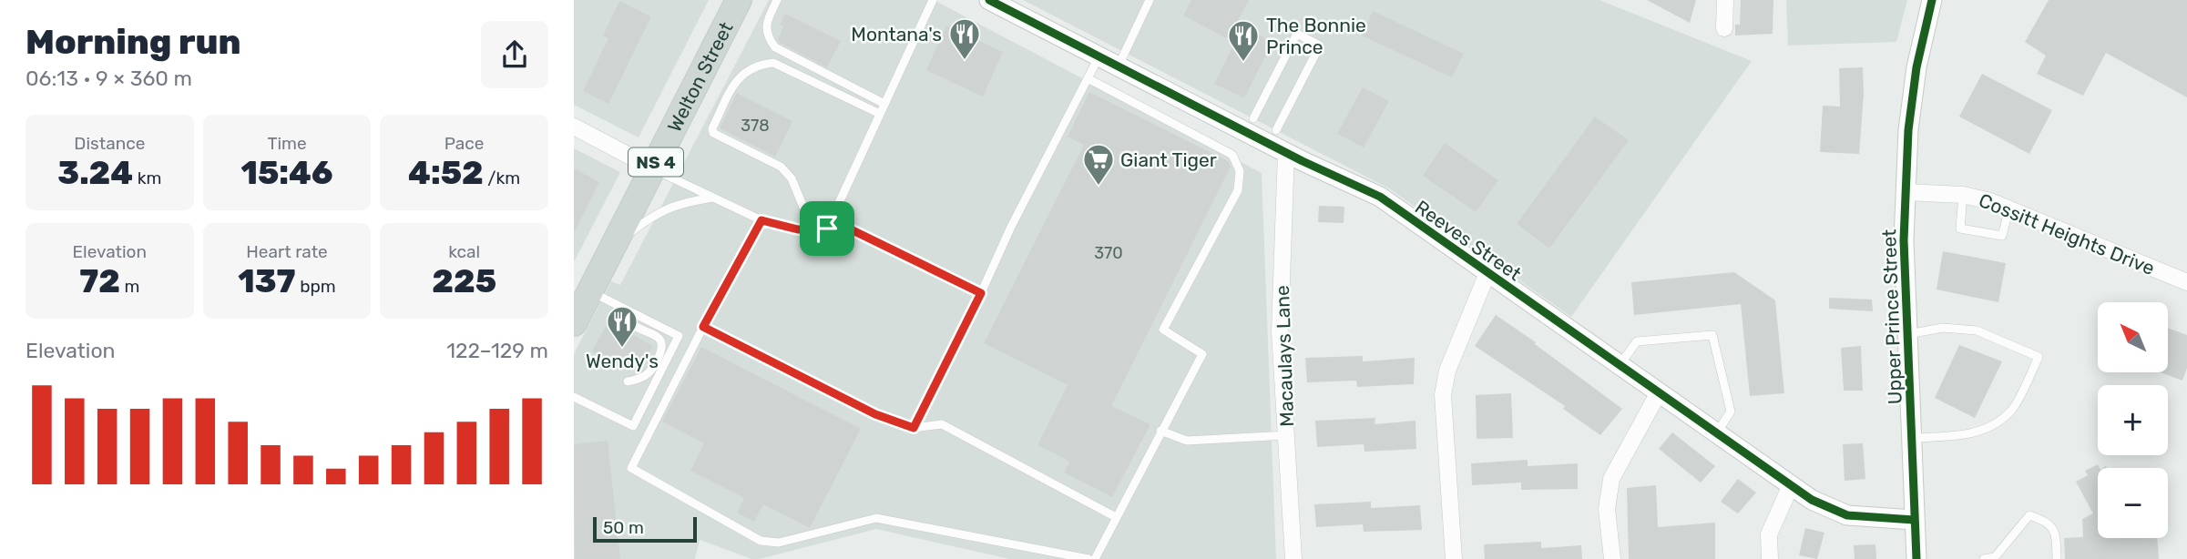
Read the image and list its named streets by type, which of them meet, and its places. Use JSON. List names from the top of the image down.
{
  "streets": {
    "main road": ["Welton Street", "NS 4"],
    "street": [
      "Cossitt Heights Drive",
      "Reeves Street",
      "Upper Prince Street",
      "Macaulays Lane"
    ]
  },
  "crossings": [
    ["Cossitt Heights Drive", "Upper Prince Street"],
    ["Reeves Street", "Upper Prince Street"],
    ["Reeves Street", "Macaulays Lane"]
  ],
  "places": {
    "restaurant": ["Montana's", "The Bonnie Prince", "Wendy's"],
    "supermarket": ["Giant Tiger"]
  },
  "house_numbers": ["378", "370"],
  "scale_bar": "50 m",
  "north": "top left",
  "page": {
    "heading": ["Morning run", "06:13 · 9 × 360 m"],
    "stats": [
      ["Distance", "3.24 km"],
      ["Time", "15:46"],
      ["Pace", "4:52 /km"],
      ["Elevation", "72 m"],
      ["Heart rate", "137 bpm"],
      ["kcal", "225"]
    ],
    "map_buttons": ["+", "−"],
    "chart": ["Elevation", "122–129 m"],
    "scale": "50 m"
  }
}
